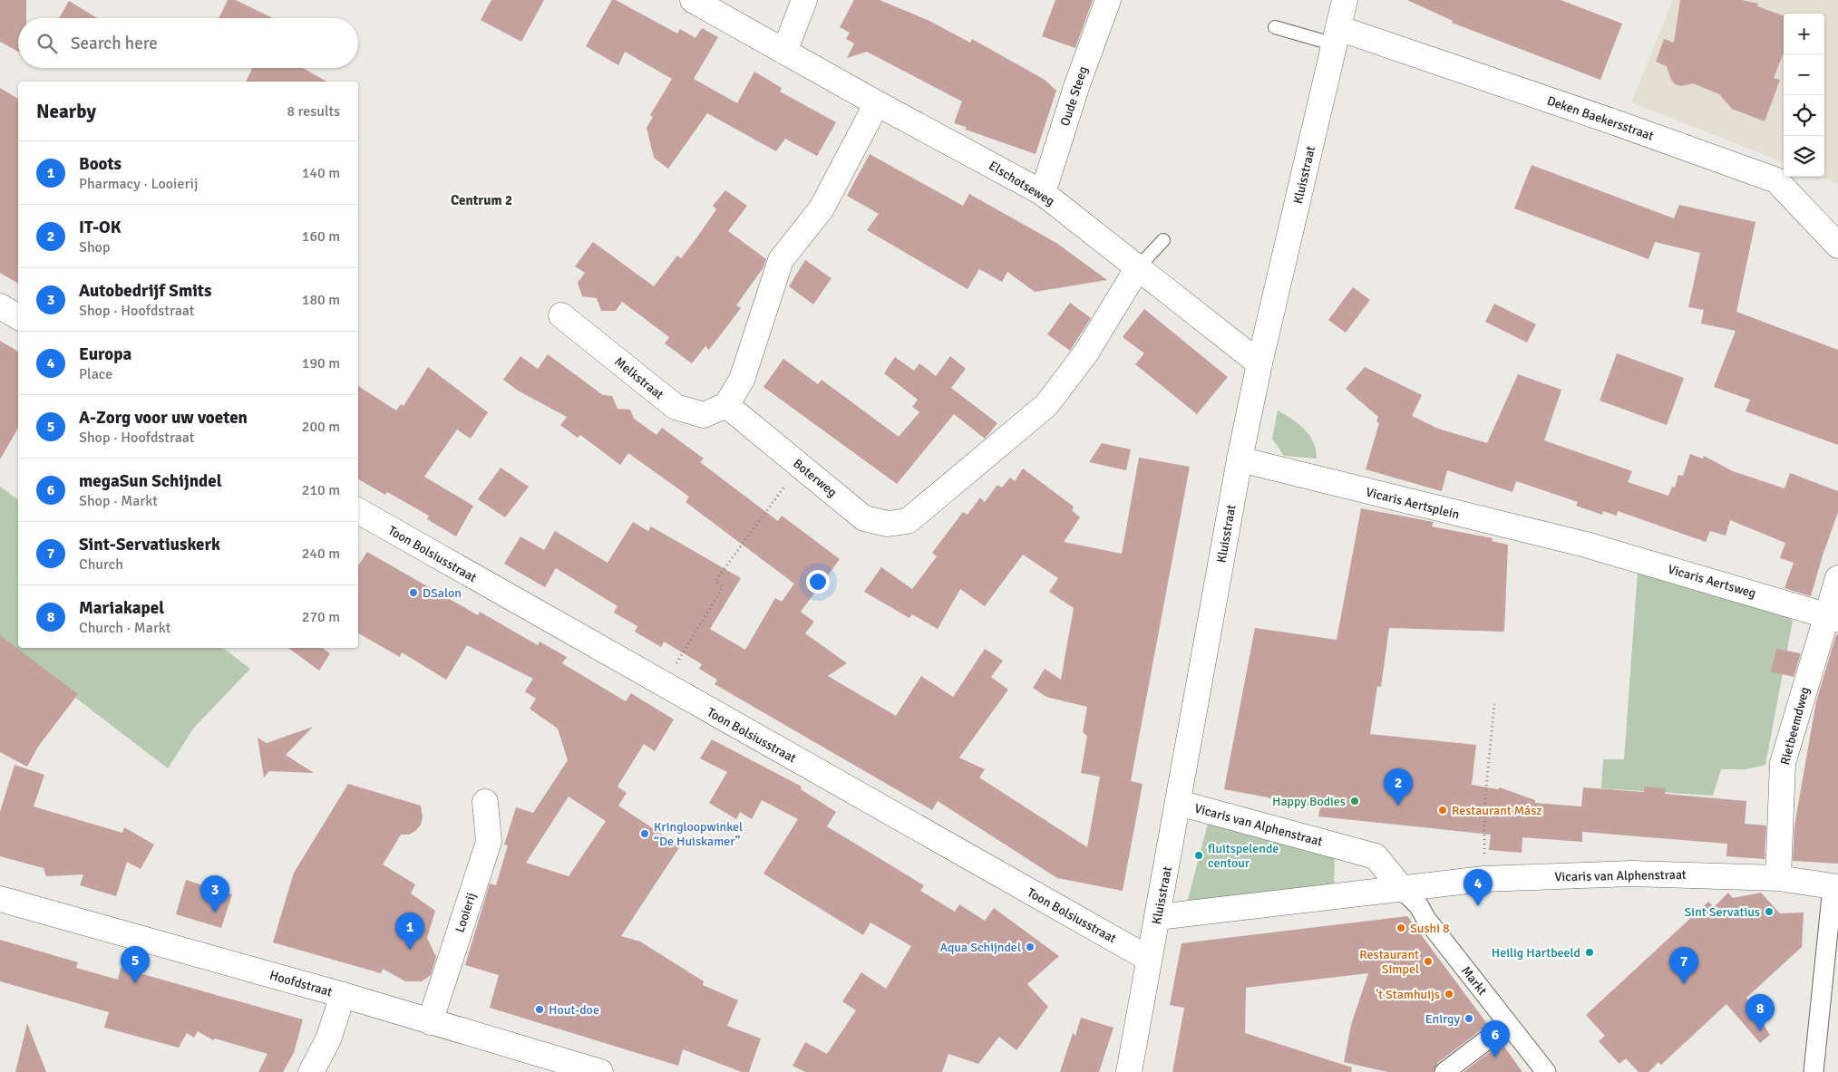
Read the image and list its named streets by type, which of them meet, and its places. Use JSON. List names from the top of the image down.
{
  "streets": {
    "street": [
      "Oude Steeg",
      "Deken Baekersstraat",
      "Kluisstraat",
      "Elschotseweg",
      "Melkstraat",
      "Boterweg",
      "Vicaris Aertsplein",
      "Toon Bolsiusstraat",
      "Vicaris Aertsweg",
      "Rietbeemdweg",
      "Vicaris van Alphenstraat",
      "Looierij",
      "Markt",
      "Hoofdstraat"
    ]
  },
  "crossings": [
    ["Oude Steeg", "Elschotseweg"],
    ["Deken Baekersstraat", "Kluisstraat"],
    ["Kluisstraat", "Elschotseweg"],
    ["Kluisstraat", "Vicaris Aertsplein"],
    ["Kluisstraat", "Toon Bolsiusstraat"],
    ["Kluisstraat", "Vicaris van Alphenstraat"],
    ["Elschotseweg", "Boterweg"],
    ["Melkstraat", "Boterweg"],
    ["Vicaris Aertsplein", "Vicaris Aertsweg"],
    ["Vicaris Aertsweg", "Rietbeemdweg"],
    ["Rietbeemdweg", "Vicaris van Alphenstraat"],
    ["Vicaris van Alphenstraat", "Markt"],
    ["Looierij", "Hoofdstraat"]
  ],
  "districts": ["Centrum 2"],
  "places": [
    "DSalon",
    "Happy Bodies",
    "Restaurant Mász",
    "Kringloopwinkel “De Huiskamer”",
    "fluitspelende centour",
    "Sint Servatius",
    "Sushi 8",
    "Aqua Schijndel",
    "Heilig Hartbeeld",
    "Restaurant Simpel",
    "'t Stamhuijs",
    "Hout-doe",
    "Enirgy"
  ],
  "page": {
    "map_buttons": ["+", "−"],
    "search": "Search here",
    "heading": ["Nearby", "8 results"],
    "list": [
      {
        "mark": "1",
        "name": "Boots",
        "note": "Pharmacy · Looierij",
        "value": "140 m"
      },
      {
        "mark": "2",
        "name": "IT-OK",
        "note": "Shop",
        "value": "160 m"
      },
      {
        "mark": "3",
        "name": "Autobedrijf Smits",
        "note": "Shop · Hoofdstraat",
        "value": "180 m"
      },
      {
        "mark": "4",
        "name": "Europa",
        "note": "Place",
        "value": "190 m"
      },
      {
        "mark": "5",
        "name": "A-Zorg voor uw voeten",
        "note": "Shop · Hoofdstraat",
        "value": "200 m"
      },
      {
        "mark": "6",
        "name": "megaSun Schijndel",
        "note": "Shop · Markt",
        "value": "210 m"
      },
      {
        "mark": "7",
        "name": "Sint-Servatiuskerk",
        "note": "Church",
        "value": "240 m"
      },
      {
        "mark": "8",
        "name": "Mariakapel",
        "note": "Church · Markt",
        "value": "270 m"
      }
    ],
    "pins": [
      "2",
      "4",
      "3",
      "1",
      "5",
      "7",
      "8",
      "6"
    ]
  }
}
